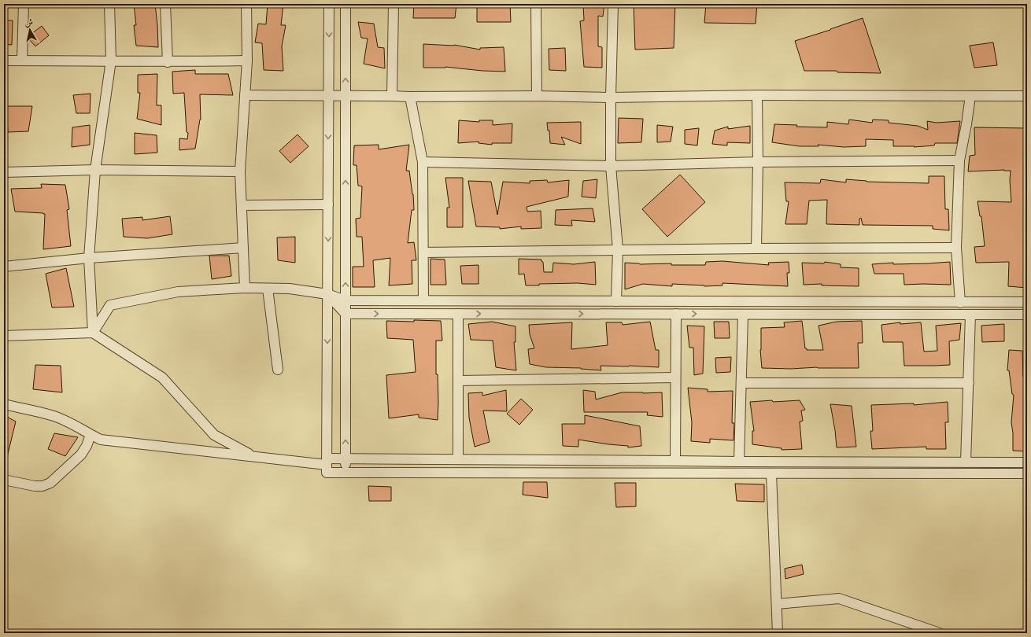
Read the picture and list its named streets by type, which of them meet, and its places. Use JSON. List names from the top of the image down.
{
  "north": "top"
}
